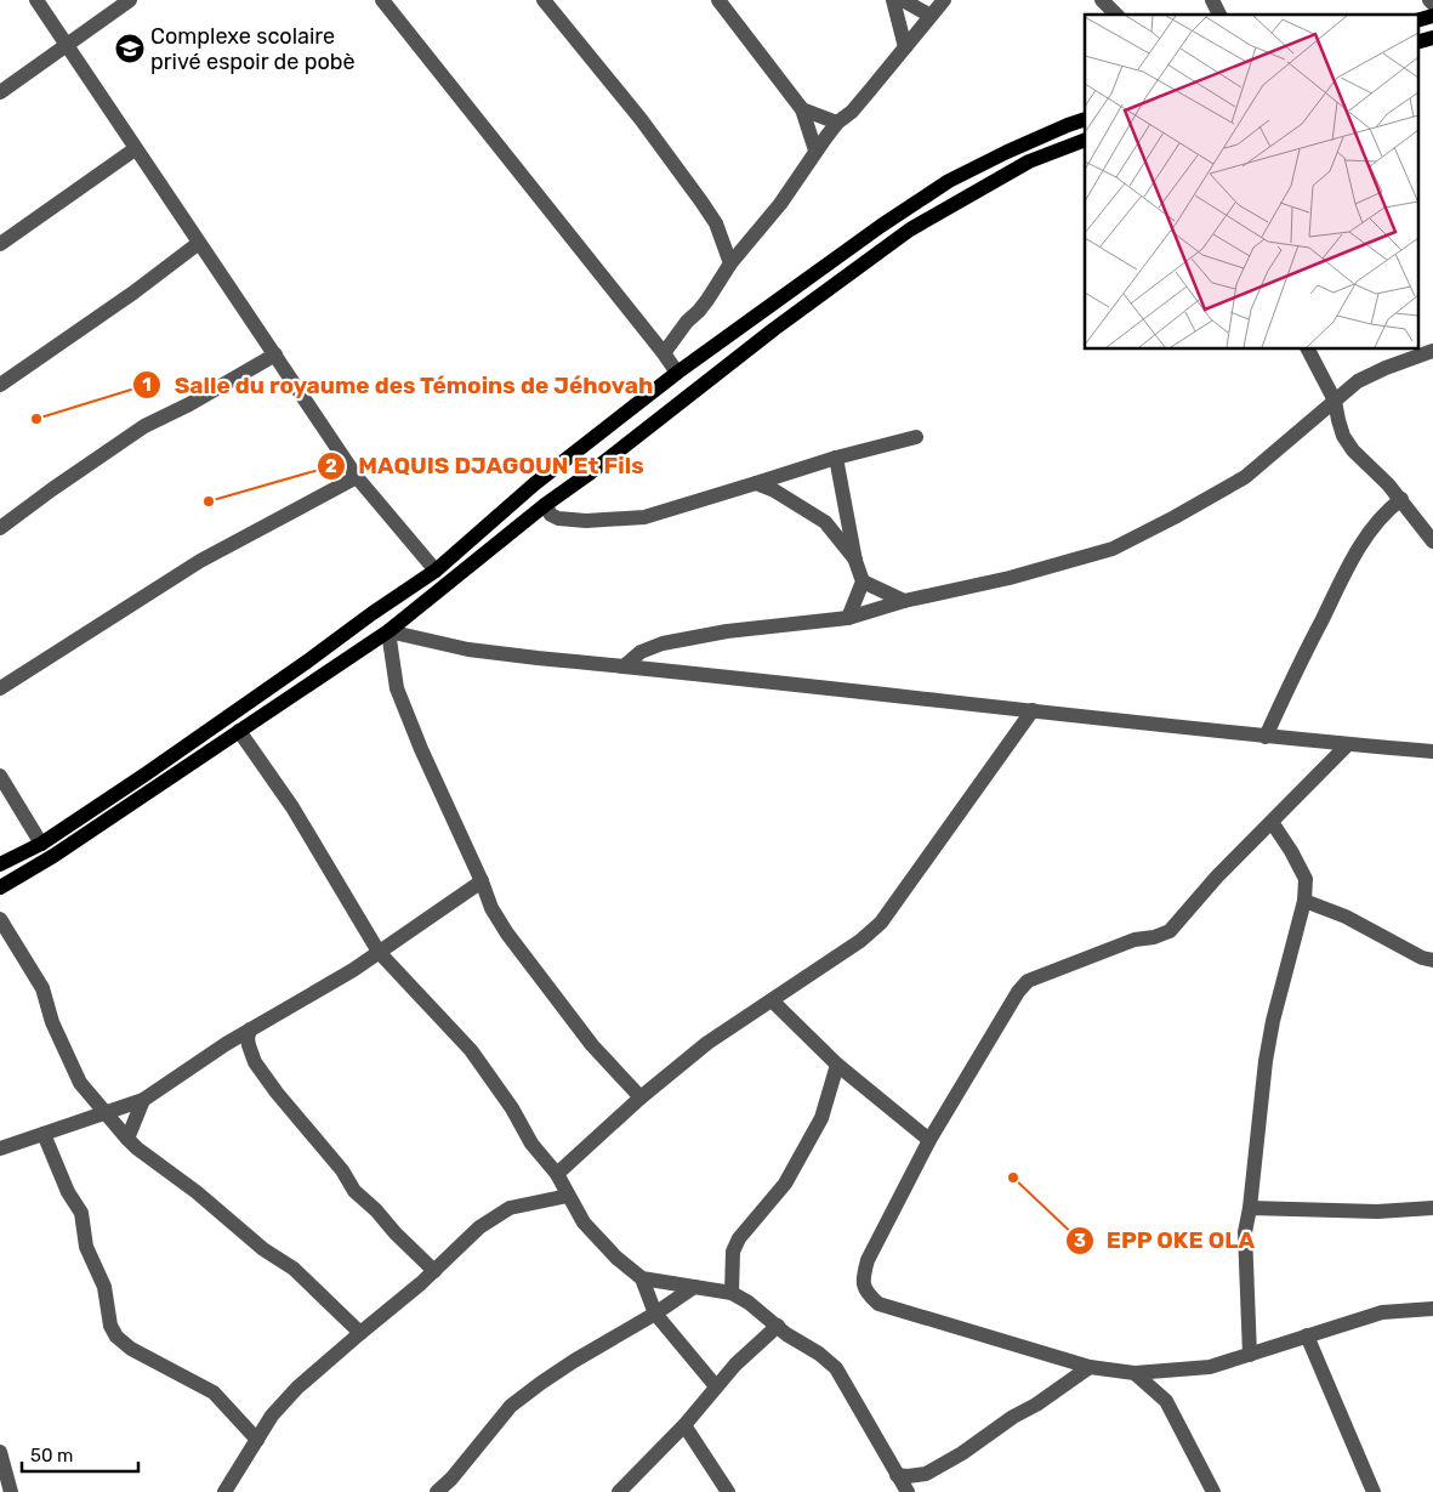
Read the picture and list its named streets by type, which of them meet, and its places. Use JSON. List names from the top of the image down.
{
  "places": {
    "school or university": ["Complexe scolaire privé espoir de pobè"],
    "other": ["Salle du royaume des Témoins de Jéhovah", "MAQUIS DJAGOUN Et Fils", "EPP OKE OLA"]
  },
  "scale_bar": "50 m"
}
